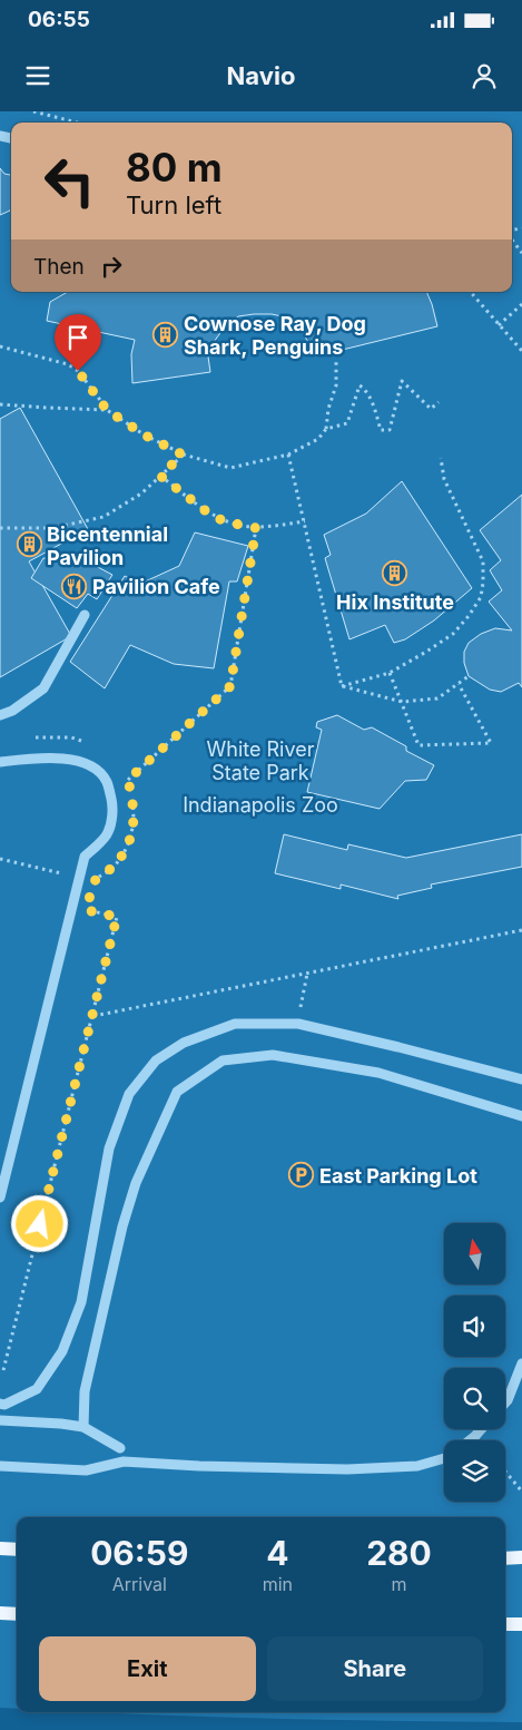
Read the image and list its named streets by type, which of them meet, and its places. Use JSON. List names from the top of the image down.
{
  "parks": ["White River State Park", "Indianapolis Zoo"],
  "places": {
    "building": ["Cownose Ray, Dog Shark, Penguins", "Bicentennial Pavilion", "Hix Institute"],
    "restaurant": ["Pavilion Cafe"],
    "parking": ["East Parking Lot"]
  },
  "north": "top",
  "page": {
    "status": "06:55",
    "header": "Navio",
    "turn": ["80 m", "Turn left"],
    "then": "Then",
    "eta": [
      "06:59",
      "Arrival",
      "4",
      "min",
      "280",
      "m"
    ],
    "buttons": ["Exit", "Share"]
  }
}
